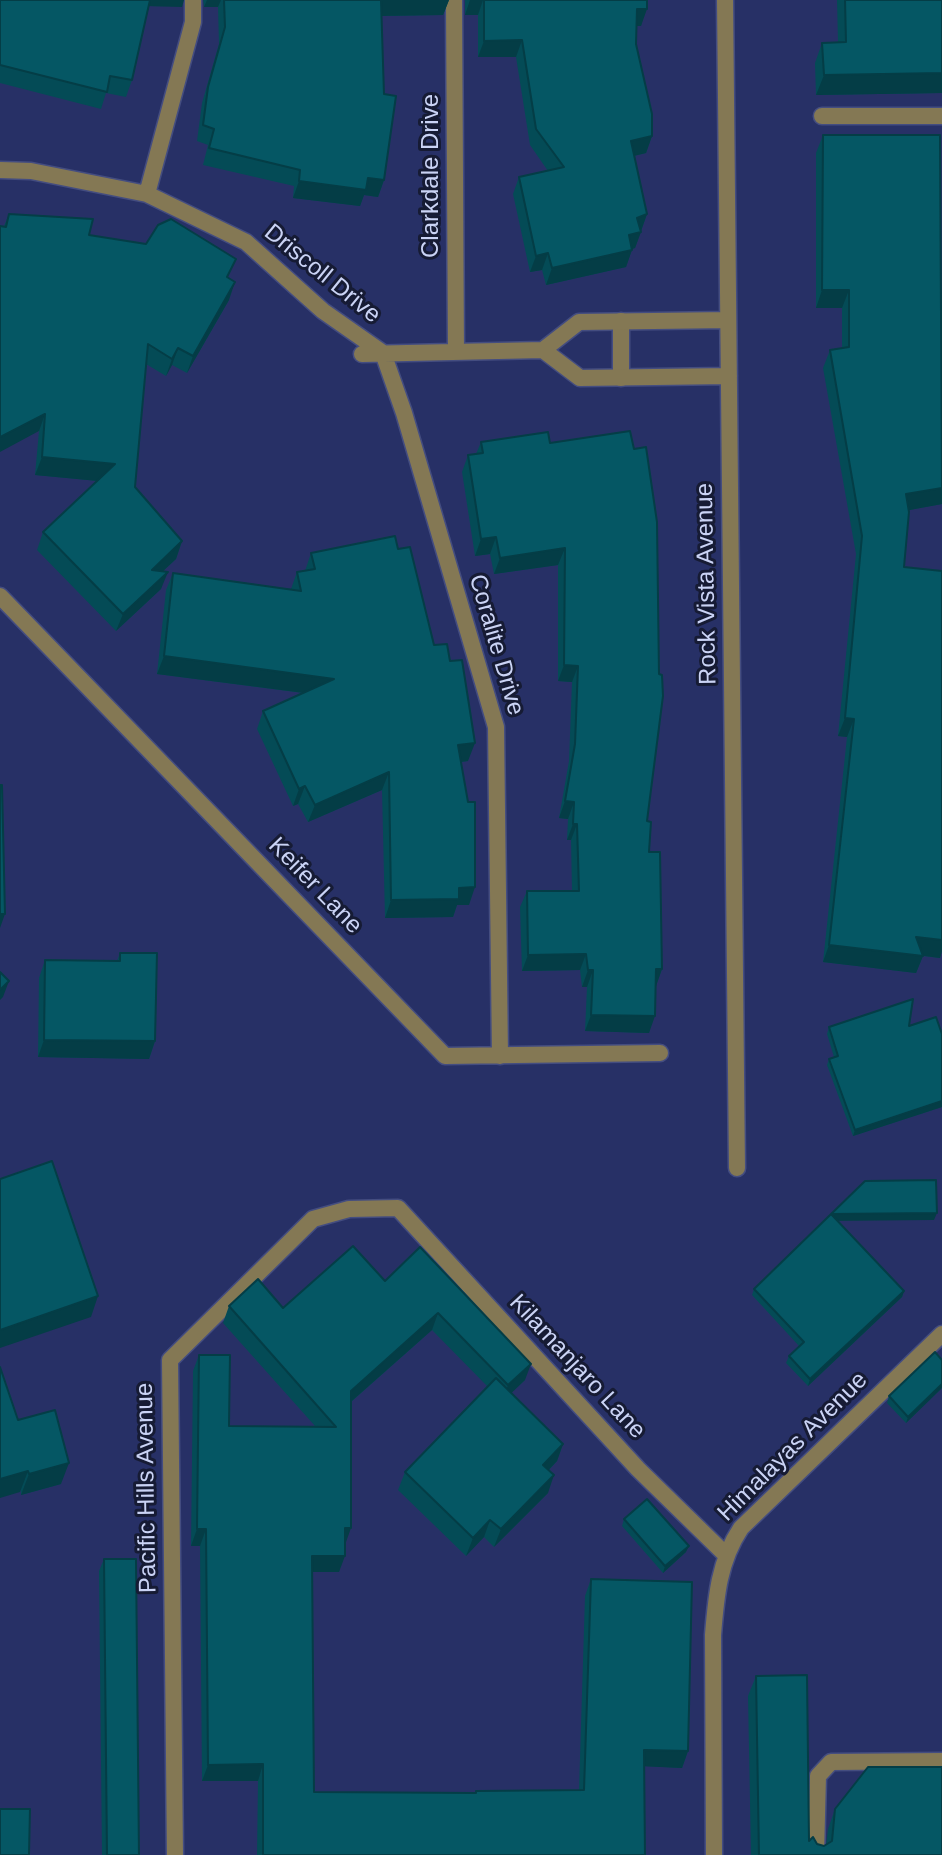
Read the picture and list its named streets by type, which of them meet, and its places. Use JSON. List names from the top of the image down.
{
  "streets": {
    "street": [
      "Clarkdale Drive",
      "Driscoll Drive",
      "Rock Vista Avenue",
      "Coralite Drive",
      "Keifer Lane",
      "Kilamanjaro Lane",
      "Himalayas Avenue",
      "Pacific Hills Avenue"
    ]
  },
  "crossings": [
    ["Driscoll Drive", "Coralite Drive"],
    ["Coralite Drive", "Keifer Lane"],
    ["Kilamanjaro Lane", "Himalayas Avenue"],
    ["Kilamanjaro Lane", "Pacific Hills Avenue"]
  ]
}
